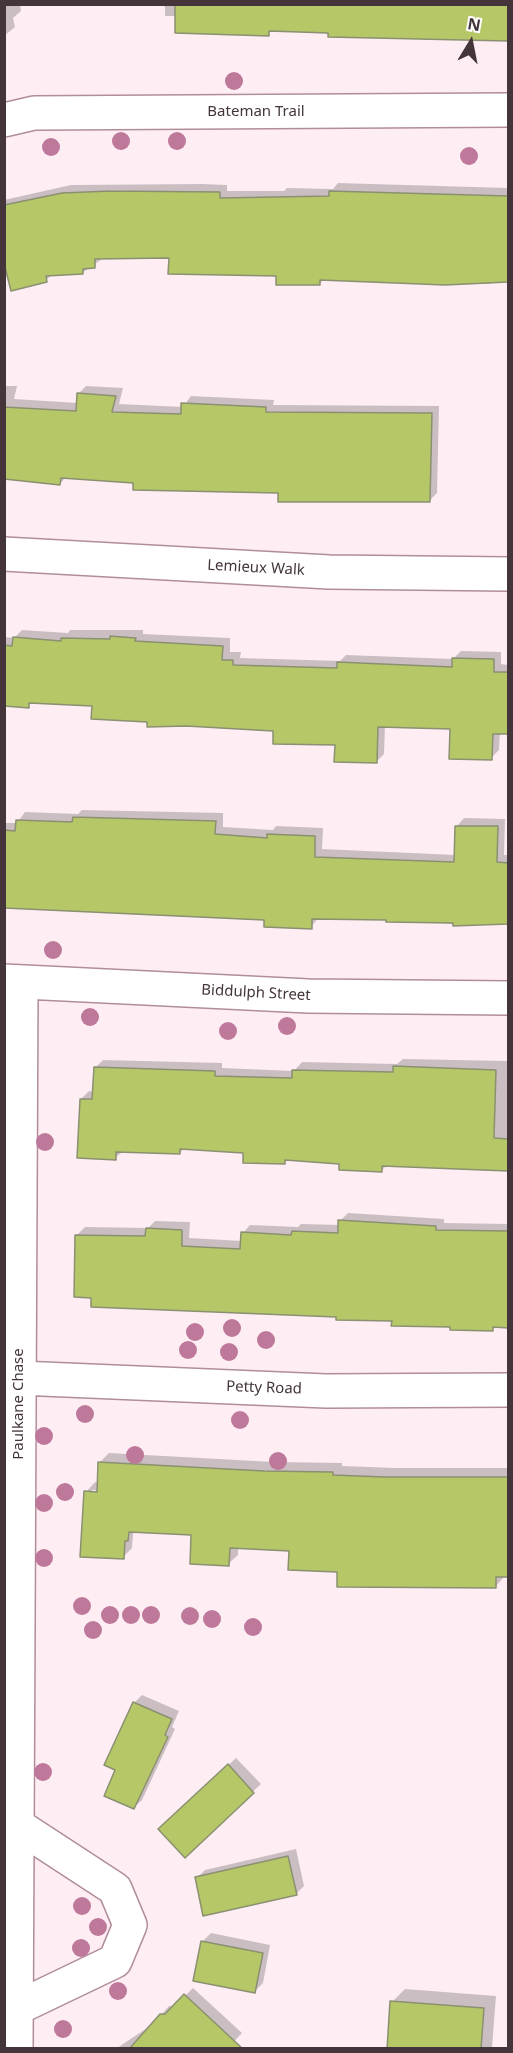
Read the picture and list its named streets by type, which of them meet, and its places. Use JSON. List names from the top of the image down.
{
  "streets": {
    "street": [
      "Bateman Trail",
      "Lemieux Walk",
      "Biddulph Street",
      "Petty Road",
      "Paulkane Chase"
    ]
  },
  "crossings": [
    ["Biddulph Street", "Paulkane Chase"],
    ["Petty Road", "Paulkane Chase"]
  ],
  "north": "top"
}
